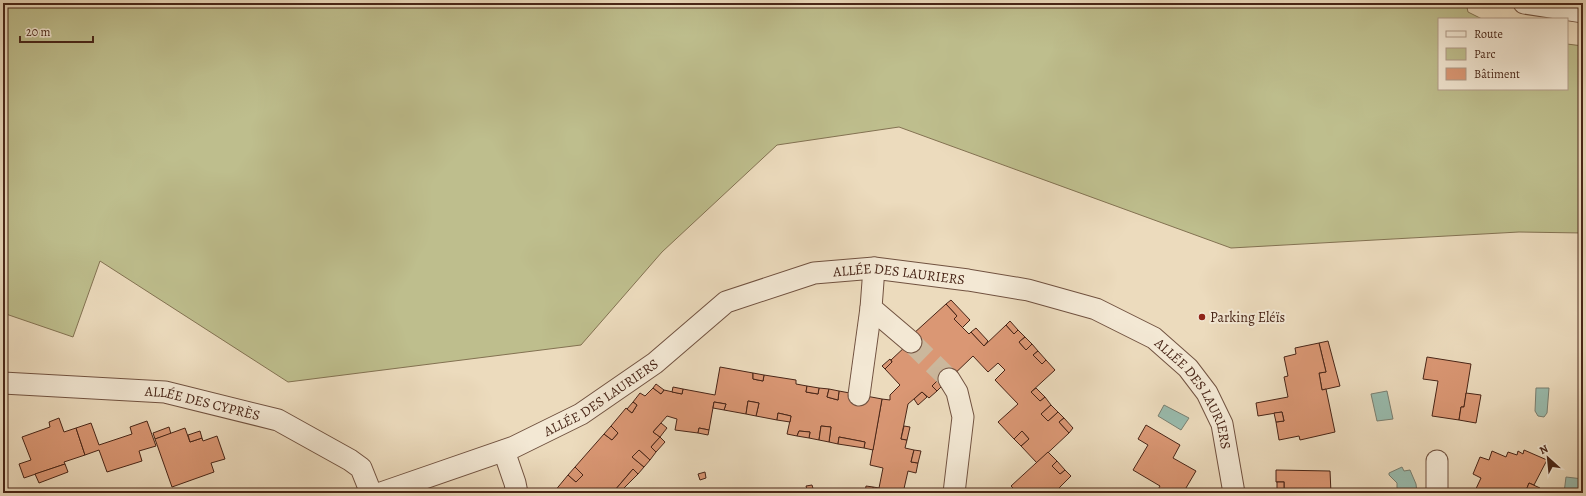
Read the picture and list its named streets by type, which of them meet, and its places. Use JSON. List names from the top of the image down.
{
  "streets": {
    "street": ["ALLÉE DES LAURIERS", "ALLÉE DES CYPRÈS"]
  },
  "places": ["Parking Eléïs"],
  "legend": ["Route", "Parc", "Bâtiment"],
  "scale_bar": "20 m",
  "north": "top left"
}
